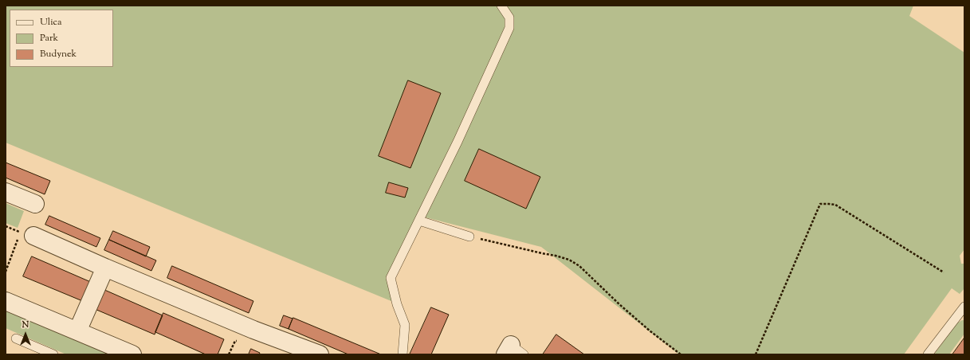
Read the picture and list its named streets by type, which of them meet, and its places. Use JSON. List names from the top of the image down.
{
  "legend": ["Ulica", "Park", "Budynek"],
  "north": "top"
}
